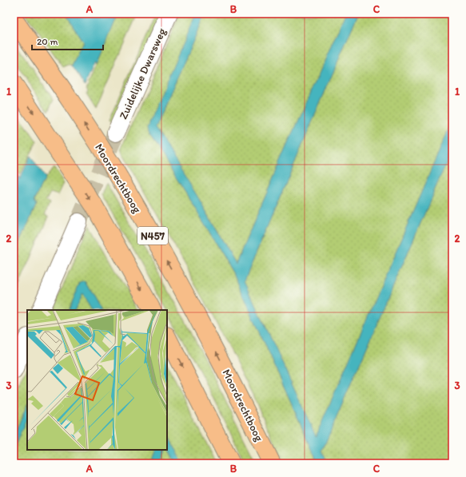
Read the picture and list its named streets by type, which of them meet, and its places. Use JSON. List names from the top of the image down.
{
  "streets": {
    "main road": ["Moordrechtboog", "N457"],
    "street": ["Zuidelijke Dwarsweg"]
  },
  "scale_bar": "20 m",
  "grid": {
    "columns": ["A", "B", "C"],
    "rows": ["1", "2", "3"]
  }
}
